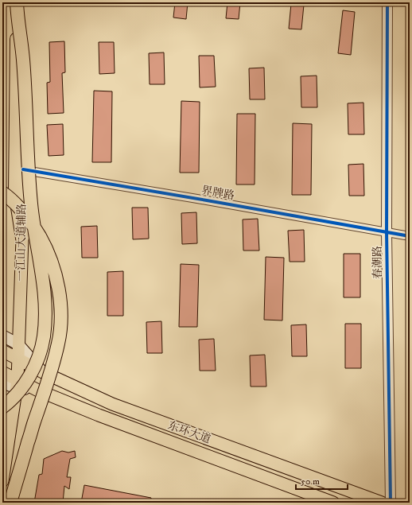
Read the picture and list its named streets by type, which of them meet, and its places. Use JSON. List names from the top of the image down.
{
  "streets": {
    "main road": ["一江山大道辅路", "东环大道"],
    "street": ["界牌路", "春潮路"]
  },
  "crossings": [
    ["界牌路", "一江山大道辅路"],
    ["界牌路", "春潮路"],
    ["一江山大道辅路", "东环大道"]
  ],
  "scale_bar": "50 m"
}
